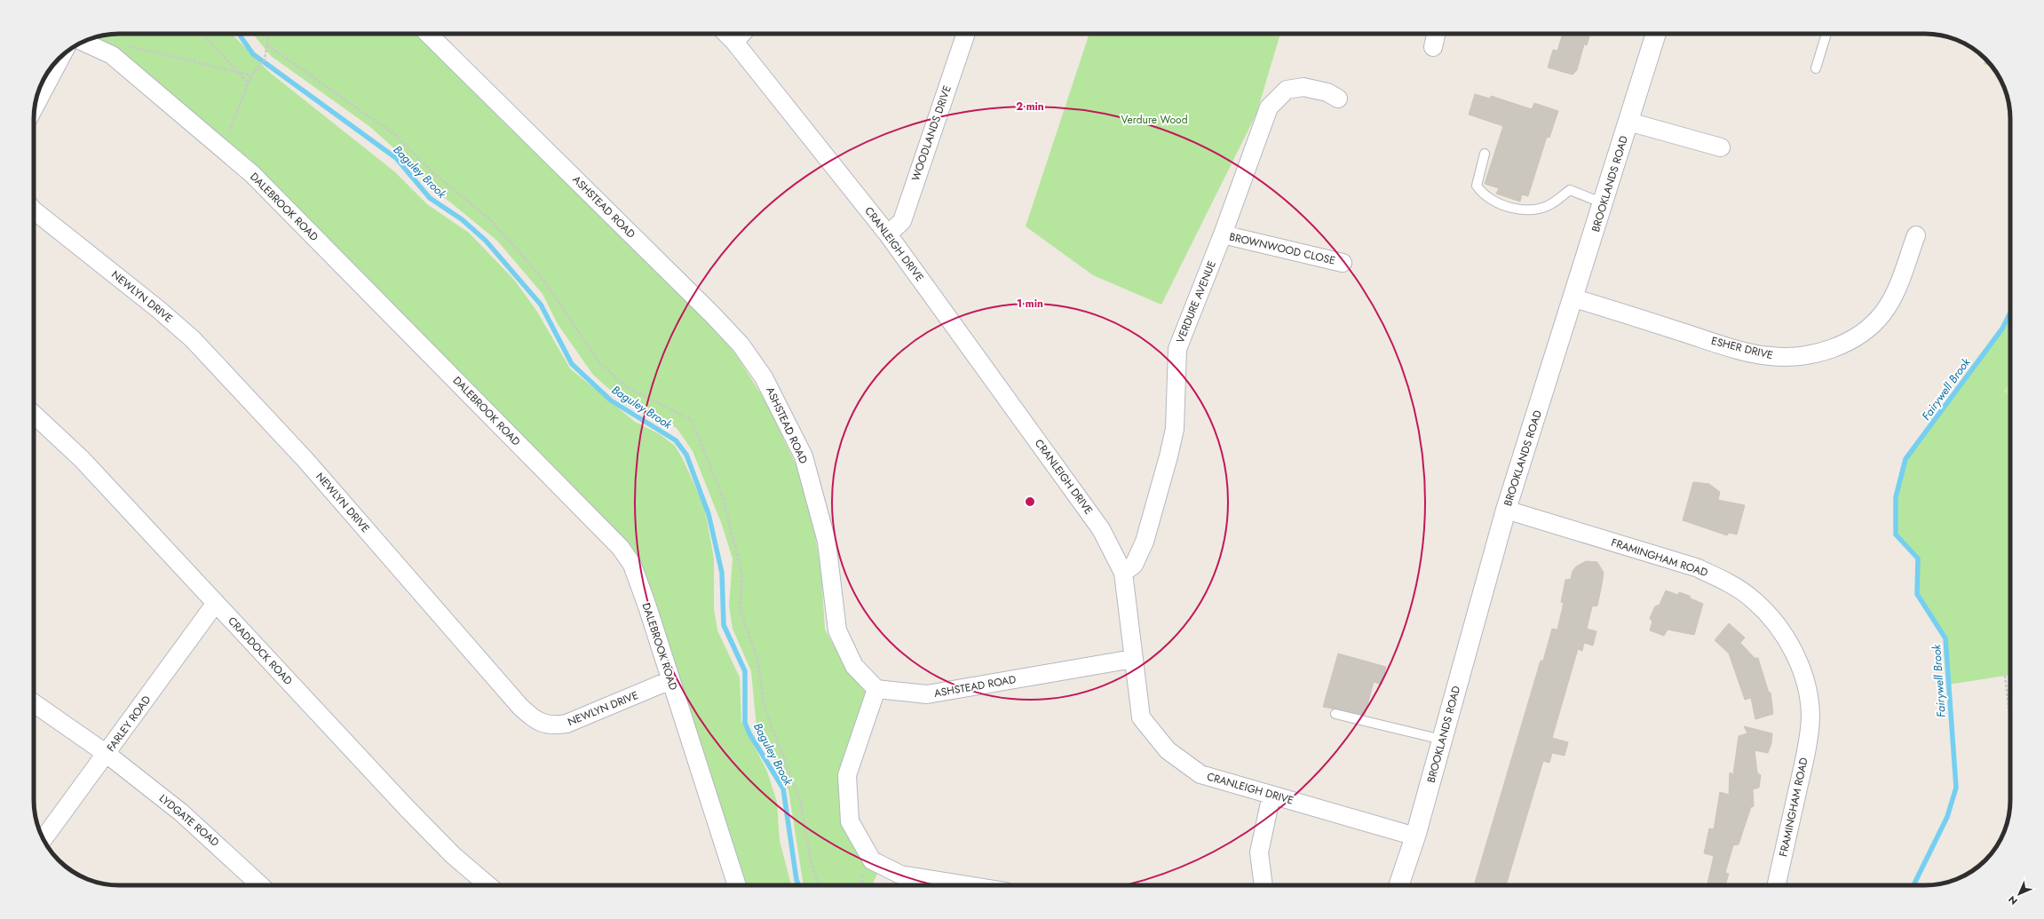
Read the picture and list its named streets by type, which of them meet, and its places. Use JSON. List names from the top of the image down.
{
  "streets": {
    "street": [
      "WOODLANDS DRIVE",
      "BROOKLANDS ROAD",
      "DALEBROOK ROAD",
      "ASHSTEAD ROAD",
      "CRANLEIGH DRIVE",
      "BROWNWOOD CLOSE",
      "NEWLYN DRIVE",
      "VERDURE AVENUE",
      "ESHER DRIVE",
      "FRAMINGHAM ROAD",
      "CRADDOCK ROAD",
      "FARLEY ROAD",
      "LYDGATE ROAD"
    ]
  },
  "crossings": [
    ["WOODLANDS DRIVE", "CRANLEIGH DRIVE"],
    ["BROOKLANDS ROAD", "CRANLEIGH DRIVE"],
    ["BROOKLANDS ROAD", "ESHER DRIVE"],
    ["BROOKLANDS ROAD", "FRAMINGHAM ROAD"],
    ["DALEBROOK ROAD", "NEWLYN DRIVE"],
    ["ASHSTEAD ROAD", "CRANLEIGH DRIVE"],
    ["CRANLEIGH DRIVE", "VERDURE AVENUE"],
    ["BROWNWOOD CLOSE", "VERDURE AVENUE"],
    ["CRADDOCK ROAD", "FARLEY ROAD"],
    ["FARLEY ROAD", "LYDGATE ROAD"]
  ],
  "water": ["Baguley Brook", "Fairywell Brook"],
  "parks": ["Verdure Wood"],
  "north": "bottom left",
  "rings": ["2 min", "1 min"]
}
